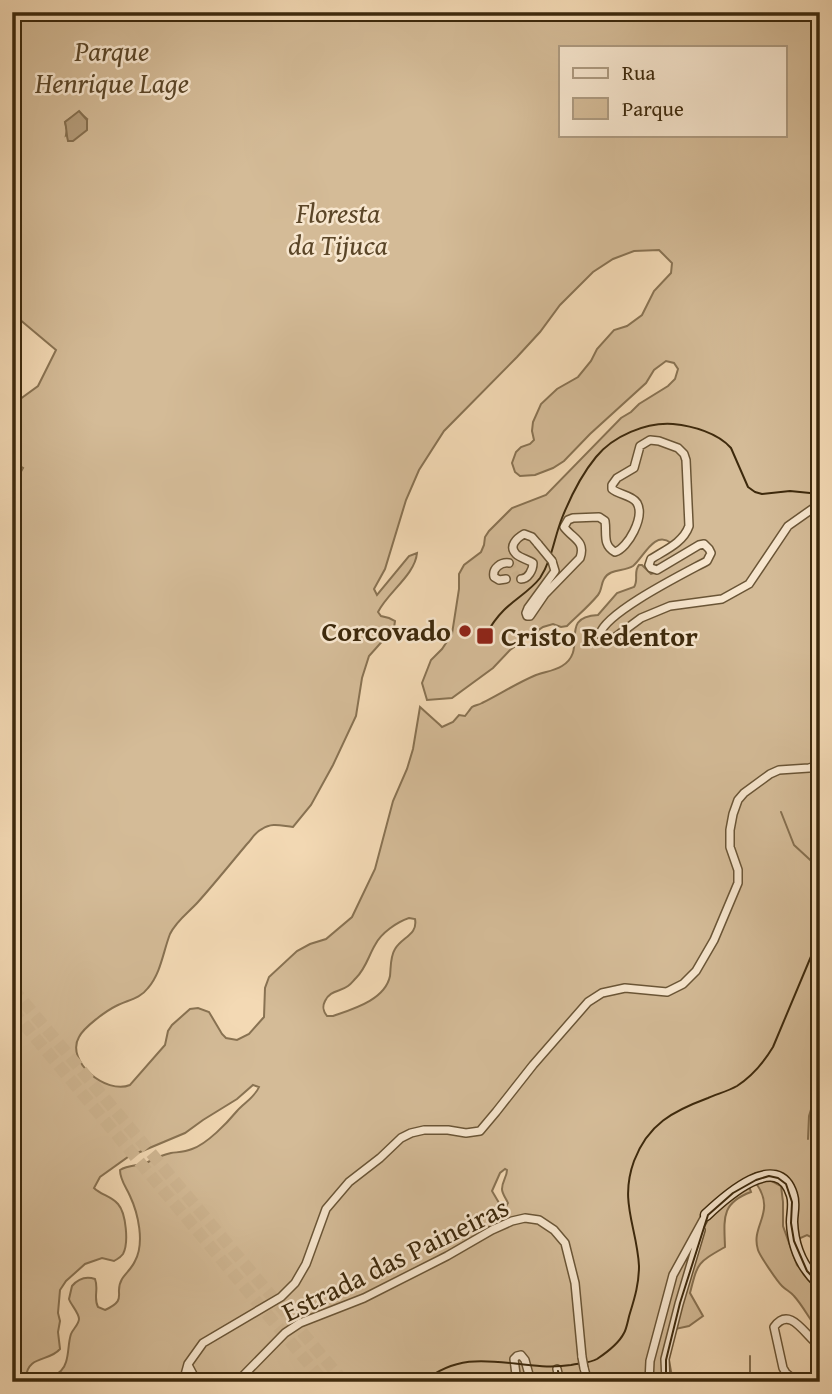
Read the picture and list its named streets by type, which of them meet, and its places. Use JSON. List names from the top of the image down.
{
  "streets": {
    "street": ["Estrada das Paineiras"]
  },
  "parks": ["Parque Henrique Lage", "Floresta da Tijuca"],
  "places": {
    "other": ["Corcovado"],
    "transit": ["Cristo Redentor"]
  },
  "legend": ["Rua", "Parque"]
}
